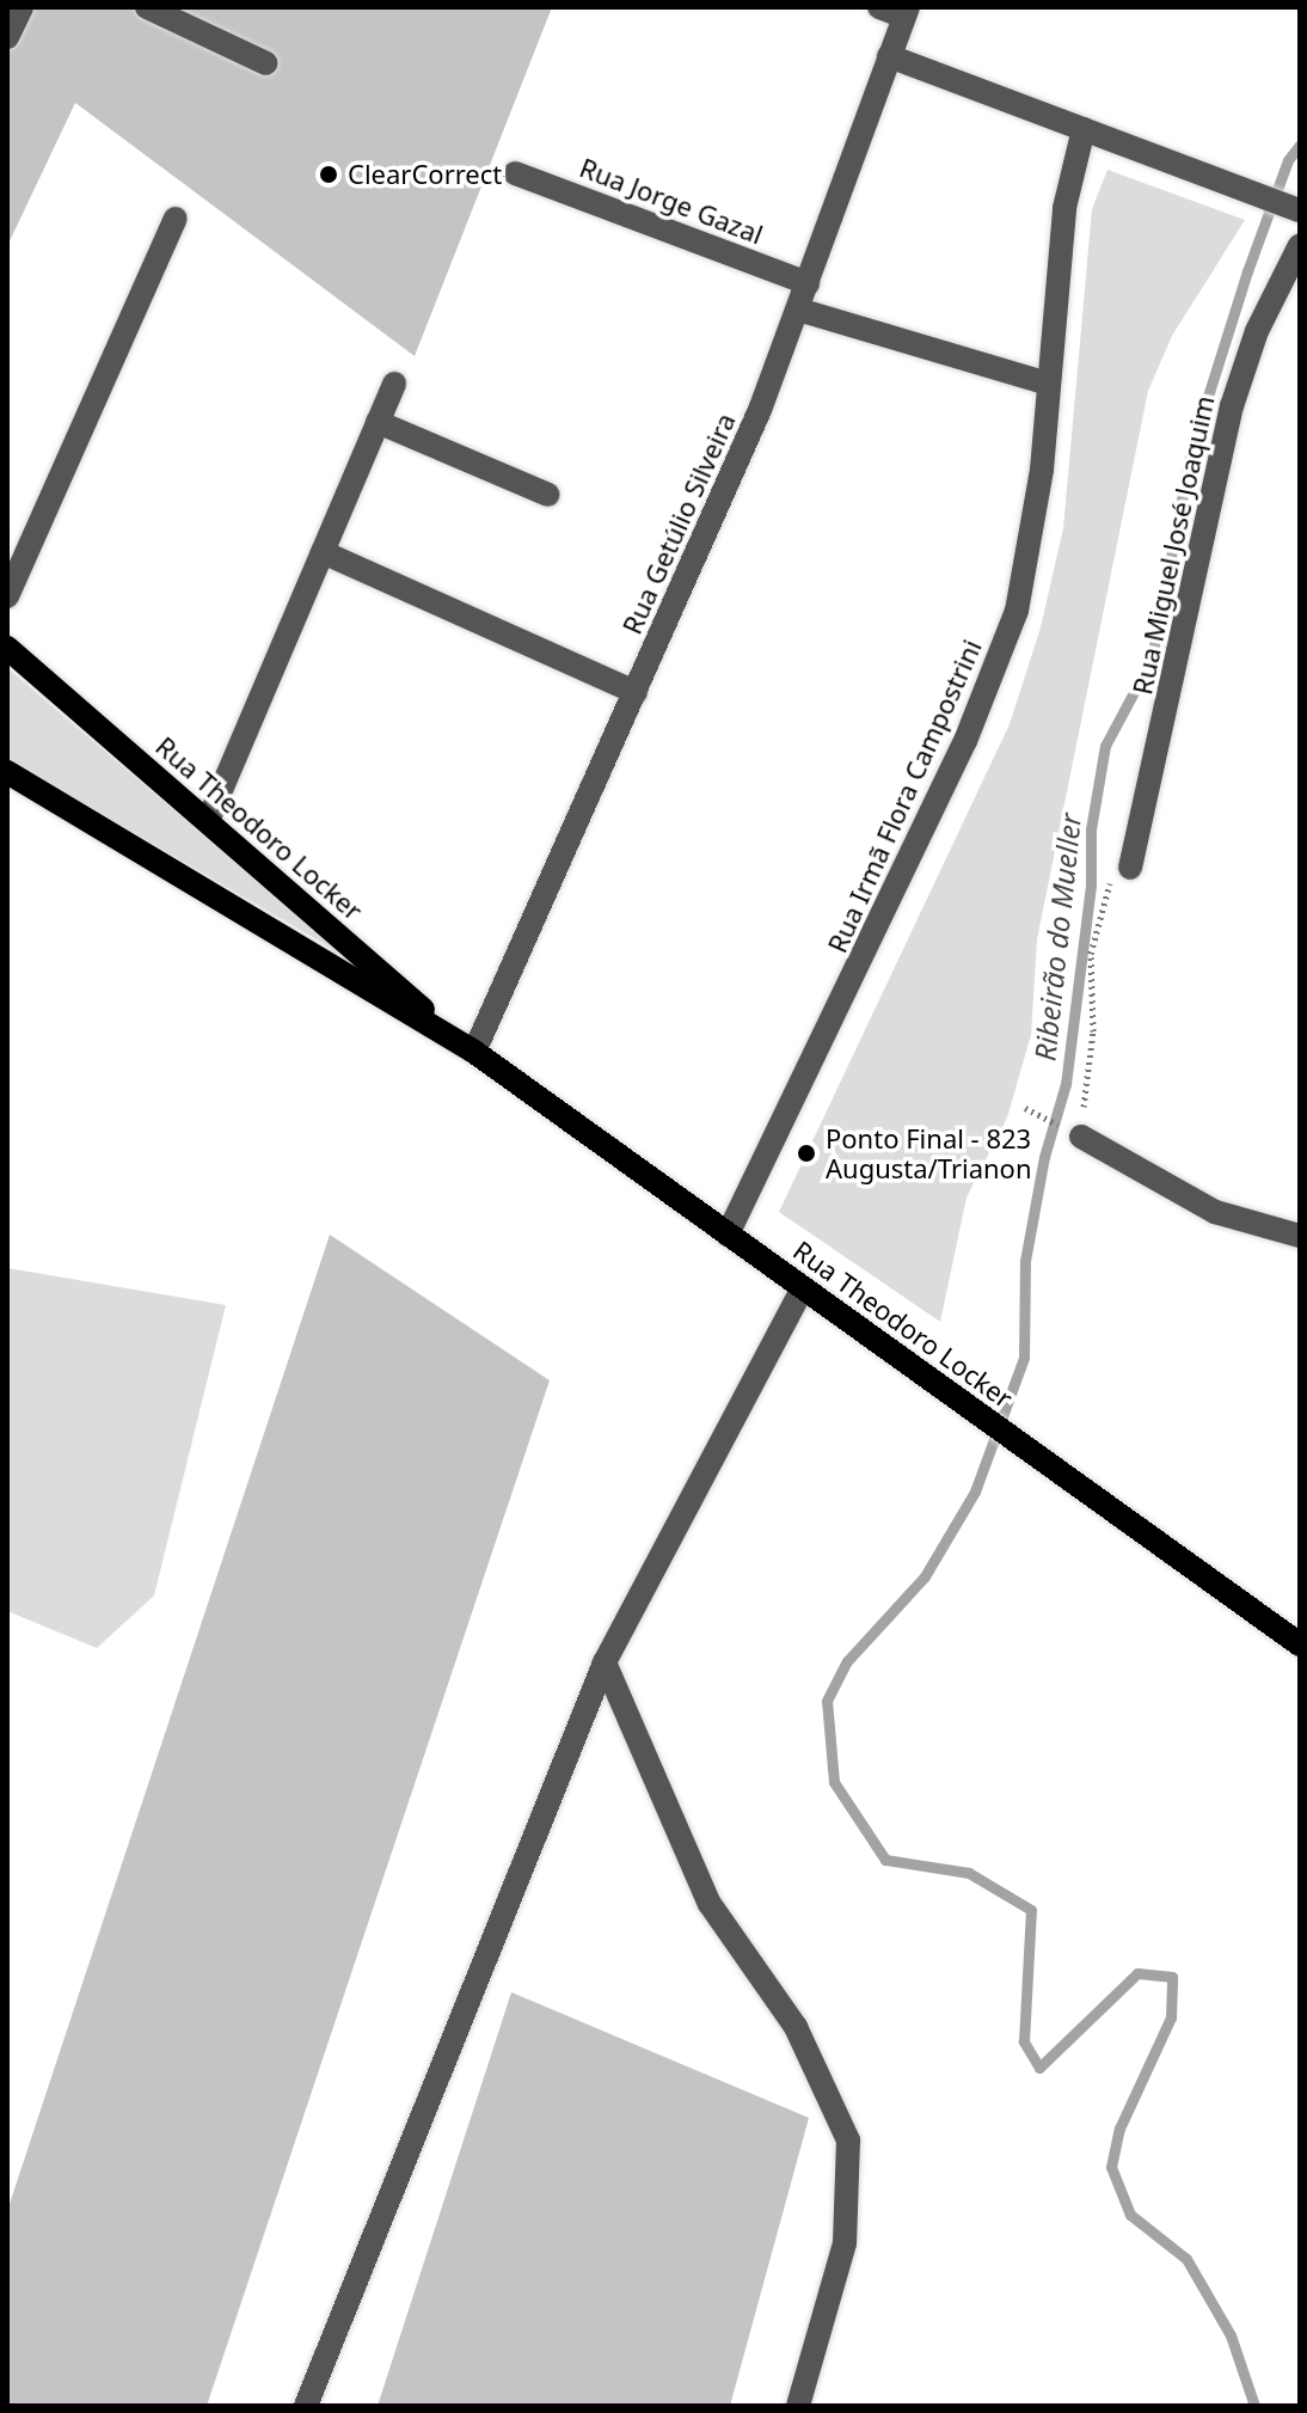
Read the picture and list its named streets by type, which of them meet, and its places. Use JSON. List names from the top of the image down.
{
  "streets": {
    "main road": ["Rua Theodoro Locker"],
    "street": [
      "Rua Jorge Gazal",
      "Rua Getúlio Silveira",
      "Rua Miguel José Joaquim",
      "Rua Irmã Flora Campostrini"
    ]
  },
  "crossings": [
    ["Rua Jorge Gazal", "Rua Getúlio Silveira"],
    ["Rua Getúlio Silveira", "Rua Theodoro Locker"],
    ["Rua Irmã Flora Campostrini", "Rua Theodoro Locker"]
  ],
  "water": ["Ribeirão do Mueller"],
  "places": ["ClearCorrect", "Ponto Final - 823 Augusta/Trianon"]
}
